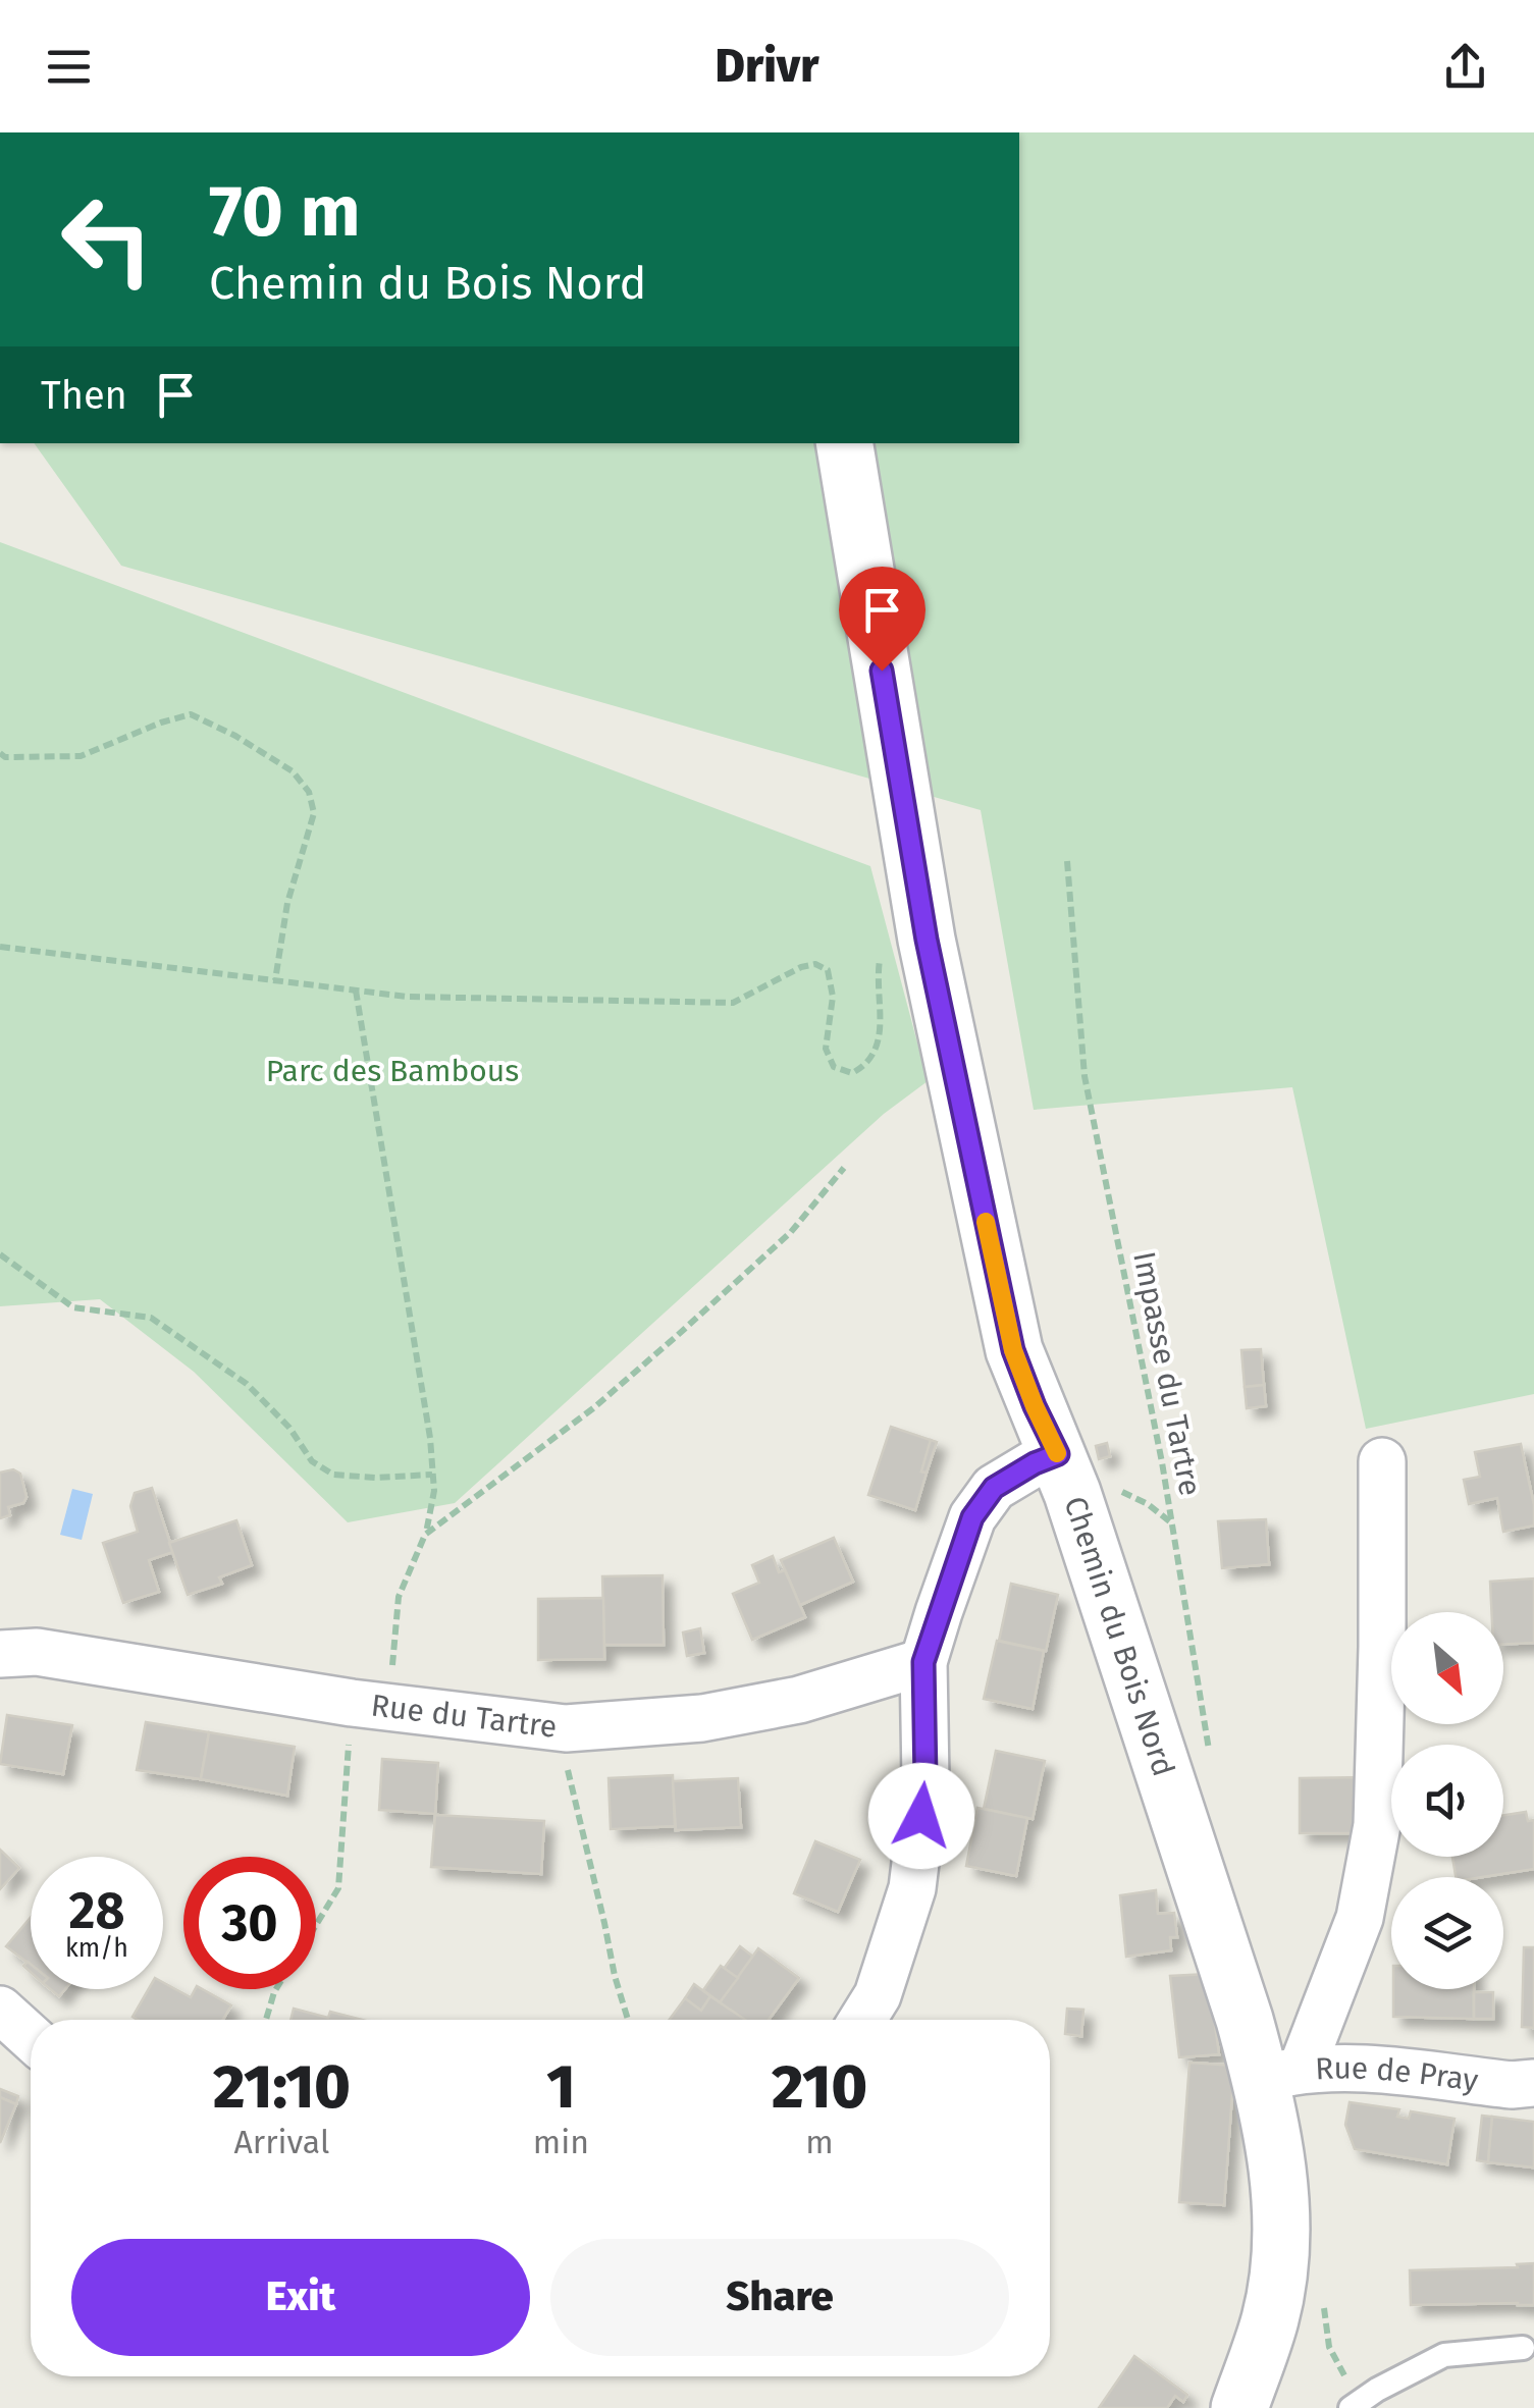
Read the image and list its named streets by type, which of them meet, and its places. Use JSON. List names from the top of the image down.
{
  "streets": {
    "street": ["Chemin du Bois Nord", "Rue du Tartre", "Rue de Pray"],
    "path": ["Impasse du Tartre"]
  },
  "crossings": [
    ["Chemin du Bois Nord", "Rue de Pray"]
  ],
  "parks": ["Parc des Bambous"],
  "north": "bottom right",
  "page": {
    "header": "Drivr",
    "turn": ["70 m", "Chemin du Bois Nord"],
    "then": "Then",
    "speed": "28 km/h",
    "limit": "30",
    "eta": [
      "21:10",
      "Arrival",
      "1",
      "min",
      "210",
      "m"
    ],
    "buttons": ["Exit", "Share"]
  }
}
